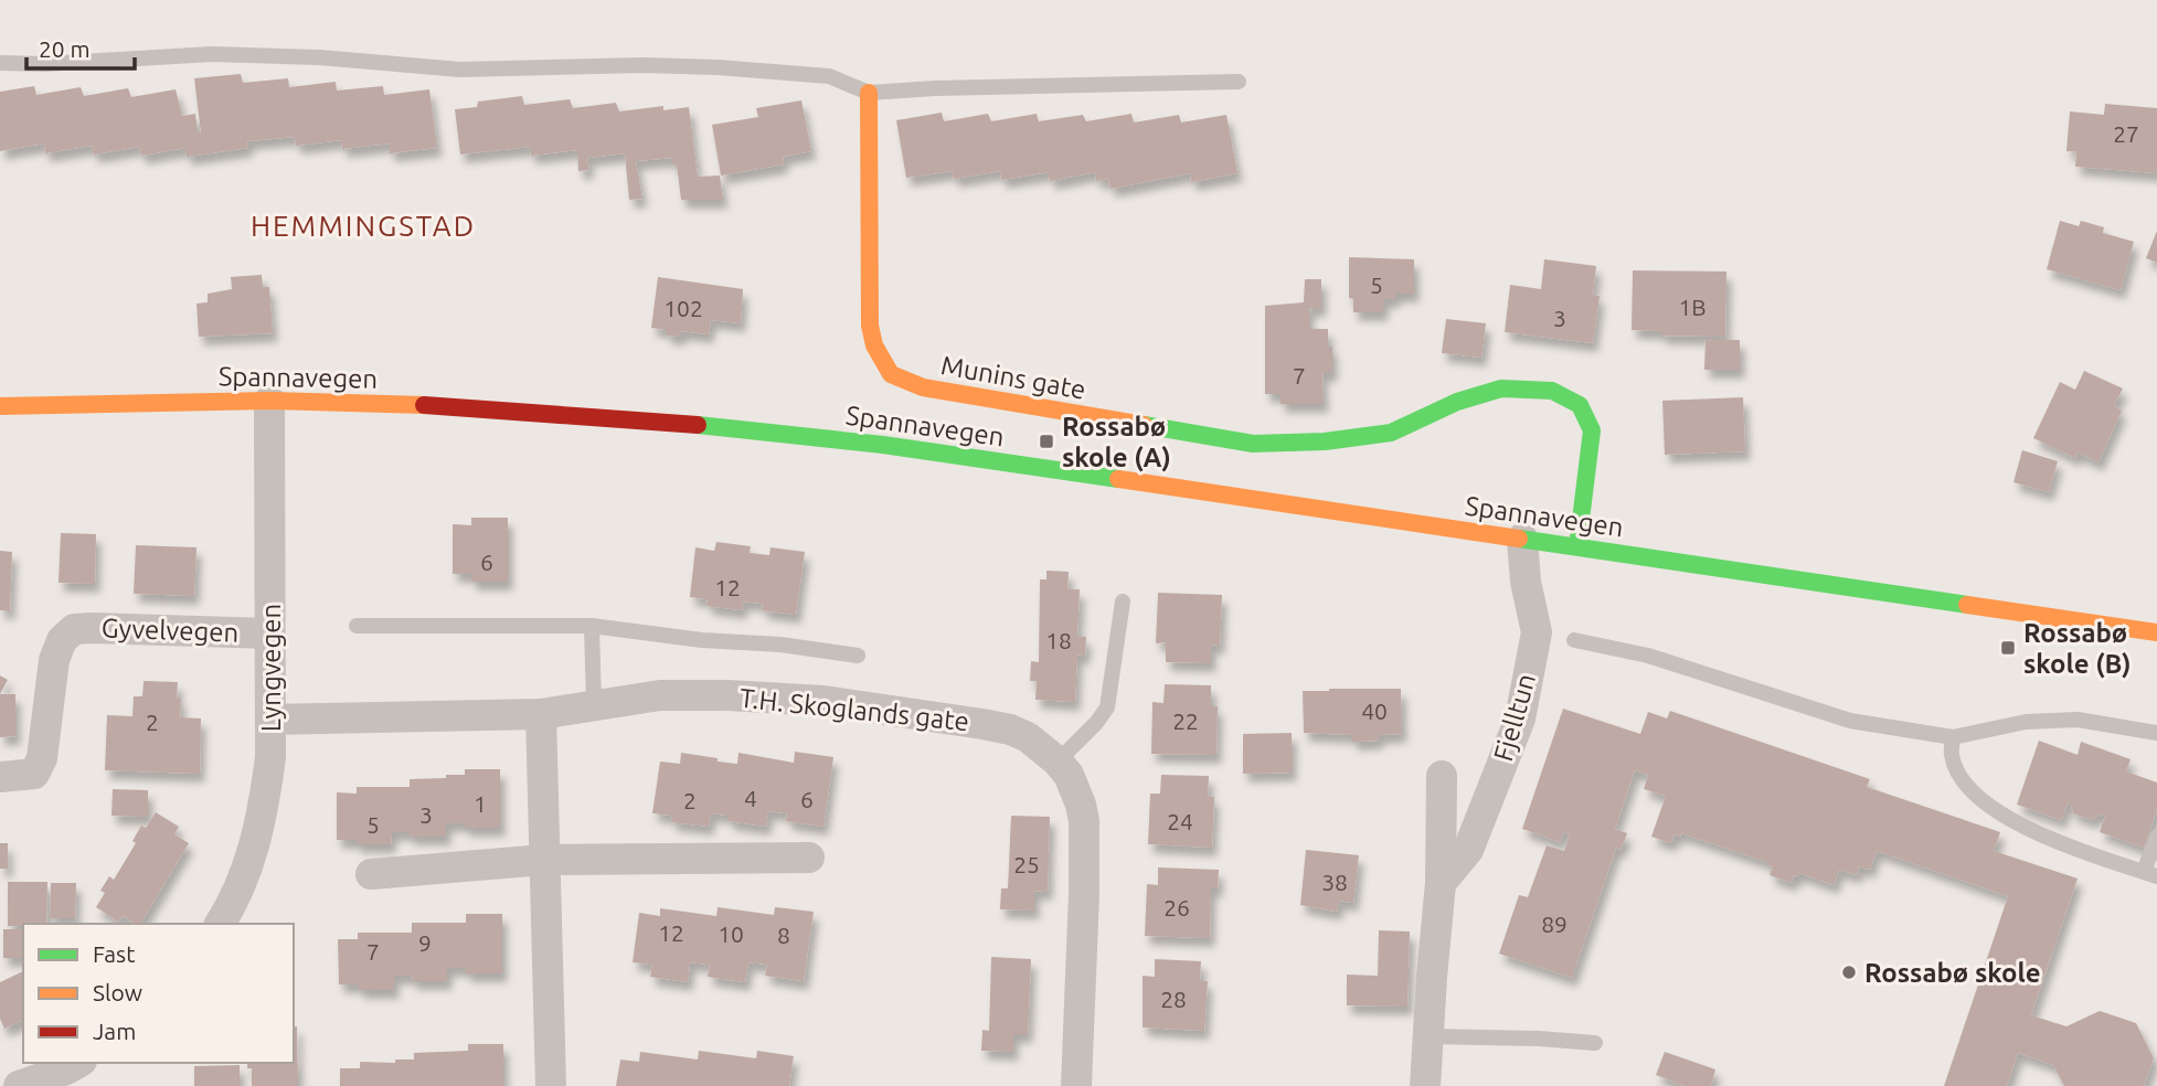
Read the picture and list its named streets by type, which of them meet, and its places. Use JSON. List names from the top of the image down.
{
  "streets": {
    "main road": ["Spannavegen", "Munins gate"],
    "street": [
      "Gyvelvegen",
      "Lyngvegen",
      "T.H. Skoglands gate",
      "Fjelltun"
    ]
  },
  "crossings": [
    ["Spannavegen", "Munins gate"],
    ["Spannavegen", "Lyngvegen"],
    ["Spannavegen", "Fjelltun"],
    ["Gyvelvegen", "Lyngvegen"],
    ["Lyngvegen", "T.H. Skoglands gate"]
  ],
  "districts": ["HEMMINGSTAD"],
  "places": {
    "transit": ["Rossabø skole (A)", "Rossabø skole (B)"],
    "other": ["Rossabø skole"]
  },
  "house_numbers": [
    "27",
    "5",
    "1B",
    "102",
    "3",
    "7",
    "6",
    "12",
    "18",
    "40",
    "22",
    "2",
    "4",
    "6",
    "2",
    "1",
    "3",
    "24",
    "5",
    "25",
    "38",
    "26",
    "89",
    "12",
    "10",
    "8",
    "9",
    "7",
    "28"
  ],
  "legend": ["Fast", "Slow", "Jam"],
  "scale_bar": "20 m"
}
